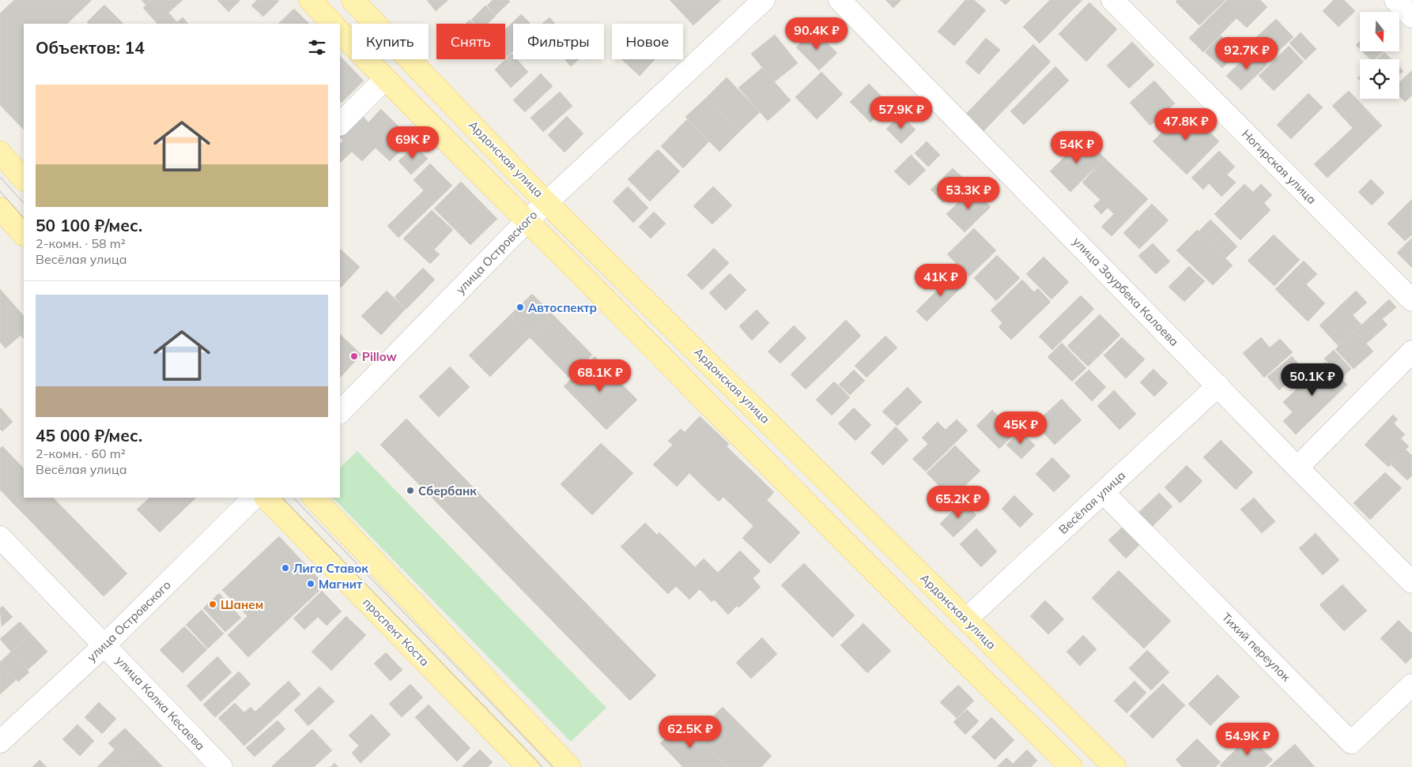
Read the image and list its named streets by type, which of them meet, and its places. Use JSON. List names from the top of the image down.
{
  "streets": {
    "main road": ["Ардонская улица", "проспект Коста"],
    "street": [
      "Ногирская улица",
      "улица Островского",
      "улица Заурбека Калоева",
      "Весёлая улица",
      "Тихий переулок",
      "улица Колка Кесаева"
    ]
  },
  "crossings": [
    ["Ардонская улица", "улица Островского"],
    ["Ардонская улица", "Весёлая улица"],
    ["улица Островского", "улица Колка Кесаева"],
    ["улица Заурбека Калоева", "Весёлая улица"],
    ["Весёлая улица", "Тихий переулок"]
  ],
  "places": [
    "Автоспектр",
    "Pillow",
    "Сбербанк",
    "Лига Ставок",
    "Магнит",
    "Шанем"
  ],
  "north": "bottom",
  "page": {
    "price": [
      "90.4K ₽",
      "92.7K ₽",
      "57.9K ₽",
      "47.8K ₽",
      "69K ₽",
      "54K ₽",
      "53.3K ₽",
      "41K ₽",
      "68.1K ₽",
      "50.1K ₽",
      "45K ₽",
      "65.2K ₽",
      "62.5K ₽",
      "54.9K ₽"
    ],
    "chip": [
      "Купить",
      "Снять",
      "Фильтры",
      "Новое"
    ],
    "heading": "Объектов: 14",
    "list": [
      {
        "name": "50 100 ₽/мес.",
        "note": "2-комн. · 58 m² · Весёлая улица"
      },
      {
        "name": "45 000 ₽/мес.",
        "note": "2-комн. · 60 m² · Весёлая улица"
      }
    ]
  }
}
